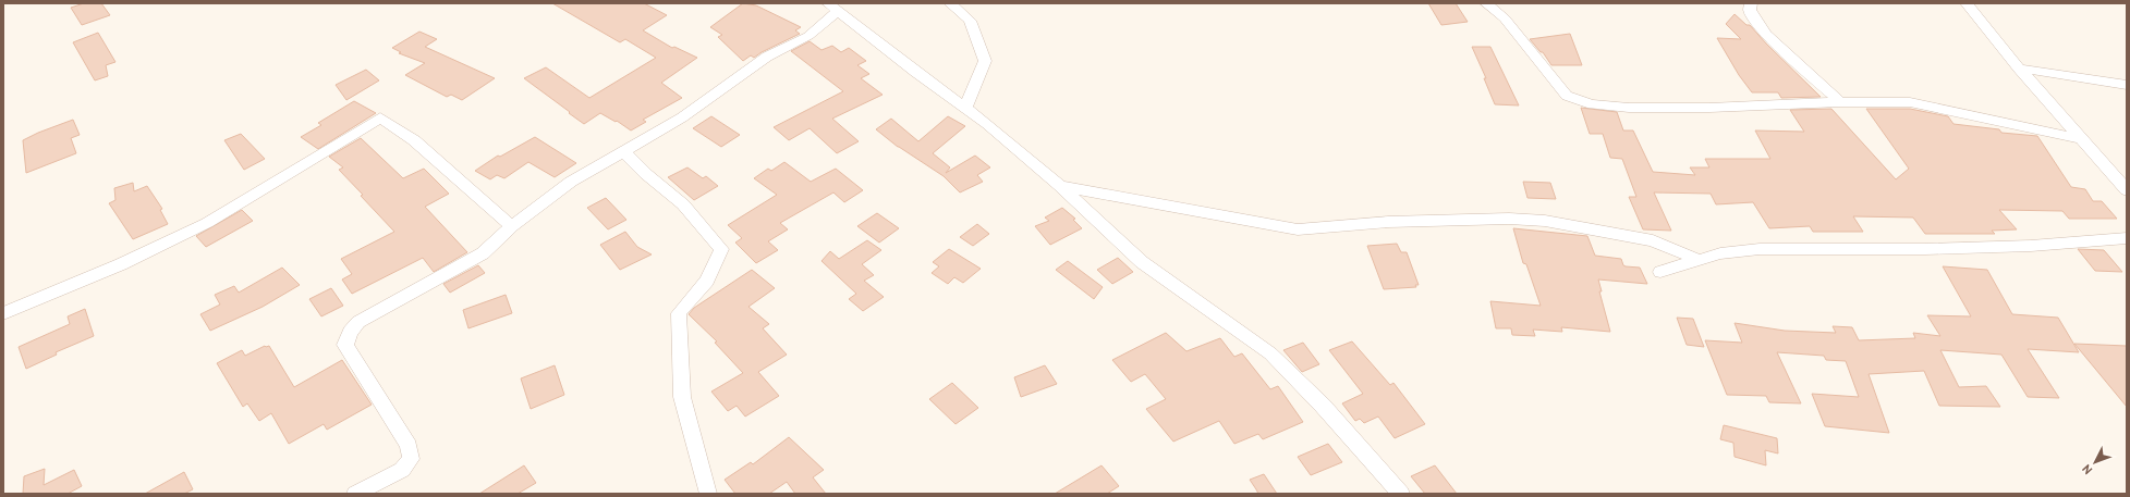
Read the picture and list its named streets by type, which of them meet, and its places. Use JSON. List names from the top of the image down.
{
  "north": "bottom left"
}
